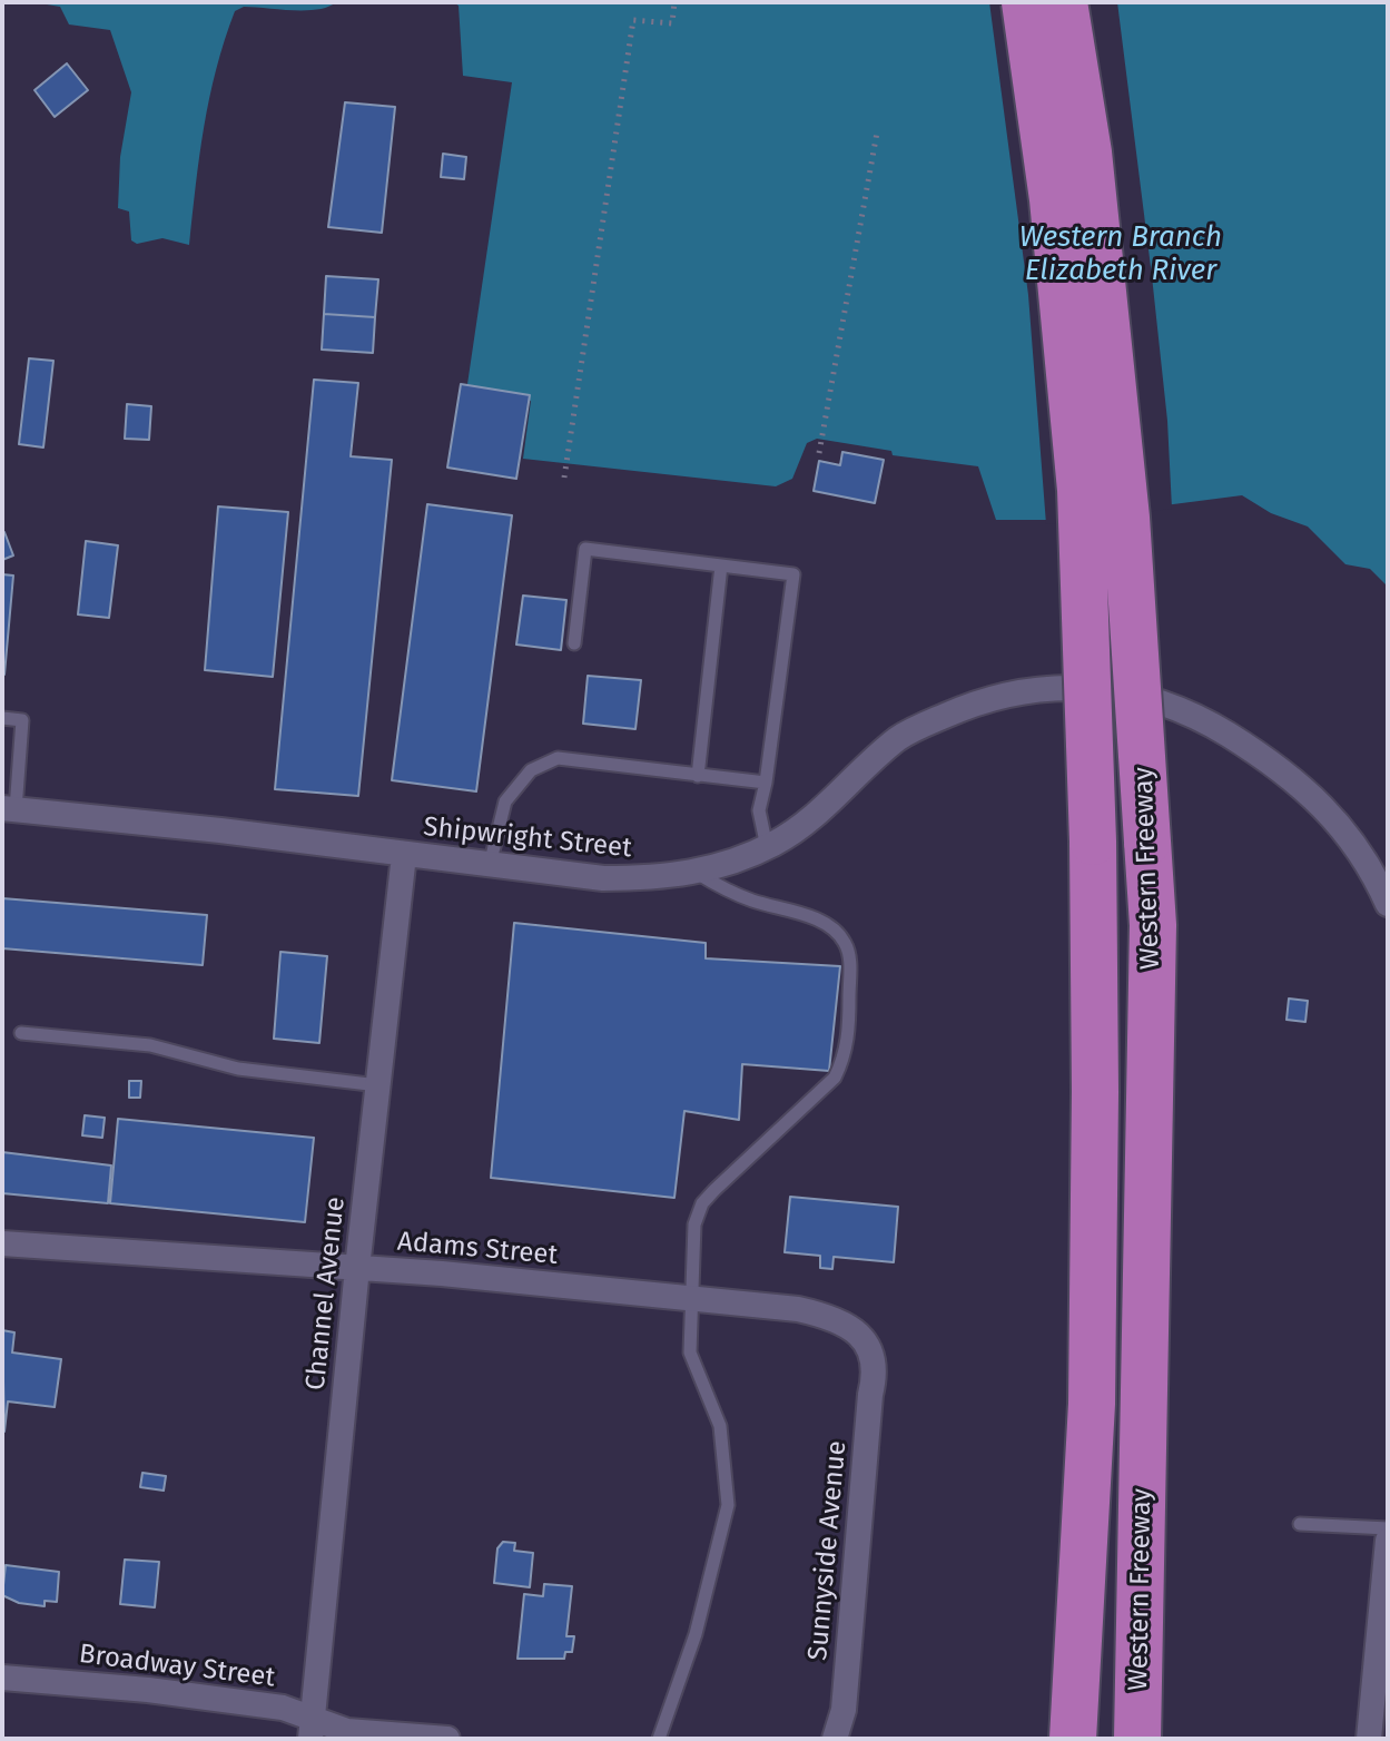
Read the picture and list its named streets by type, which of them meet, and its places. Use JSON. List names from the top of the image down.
{
  "streets": {
    "highway": ["Western Freeway"],
    "street": [
      "Shipwright Street",
      "Adams Street",
      "Channel Avenue",
      "Sunnyside Avenue",
      "Broadway Street"
    ]
  },
  "crossings": [
    ["Shipwright Street", "Channel Avenue"],
    ["Adams Street", "Channel Avenue"],
    ["Adams Street", "Sunnyside Avenue"],
    ["Channel Avenue", "Broadway Street"]
  ],
  "water": ["Western Branch Elizabeth River"]
}
